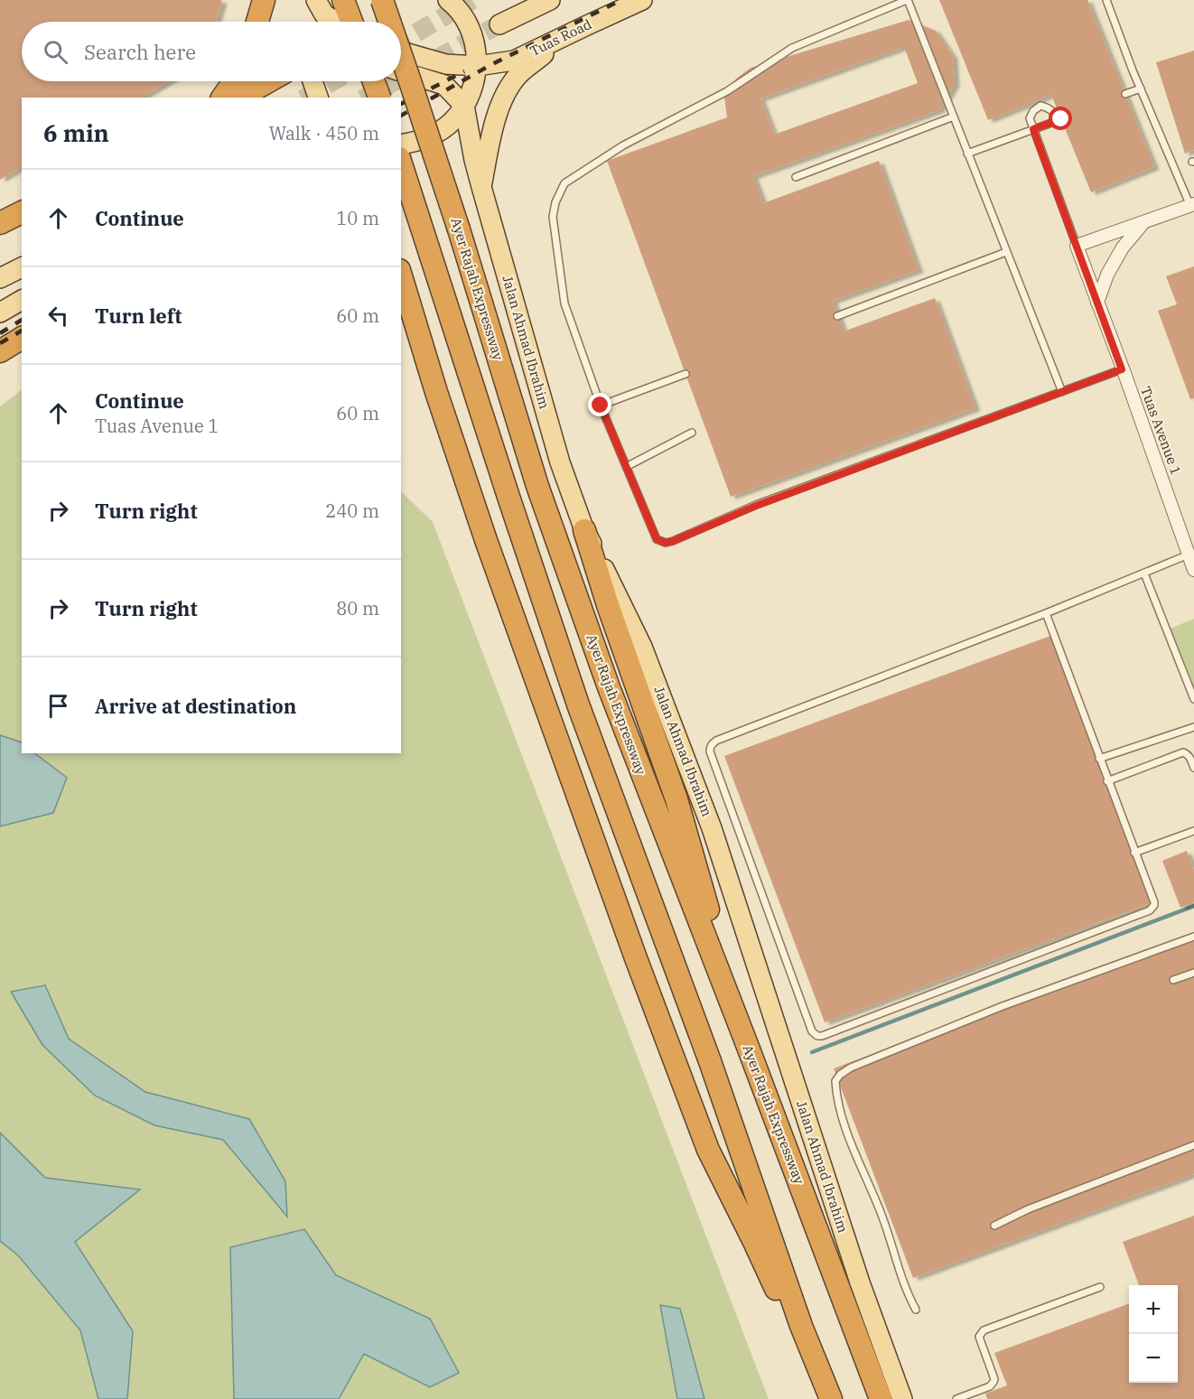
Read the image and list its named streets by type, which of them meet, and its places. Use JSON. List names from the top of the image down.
{
  "streets": {
    "highway": ["Ayer Rajah Expressway"],
    "main road": ["Tuas Road", "Jalan Ahmad Ibrahim"],
    "street": ["Tuas Avenue 1"]
  },
  "page": {
    "search": "Search here",
    "heading": ["6 min", "Walk · 450 m"],
    "list": [
      ["Continue", "10 m"],
      ["Turn left", "60 m"],
      ["Continue", "Tuas Avenue 1", "60 m"],
      ["Turn right", "240 m"],
      ["Turn right", "80 m"],
      "Arrive at destination"
    ],
    "map_buttons": ["+", "−"]
  }
}
